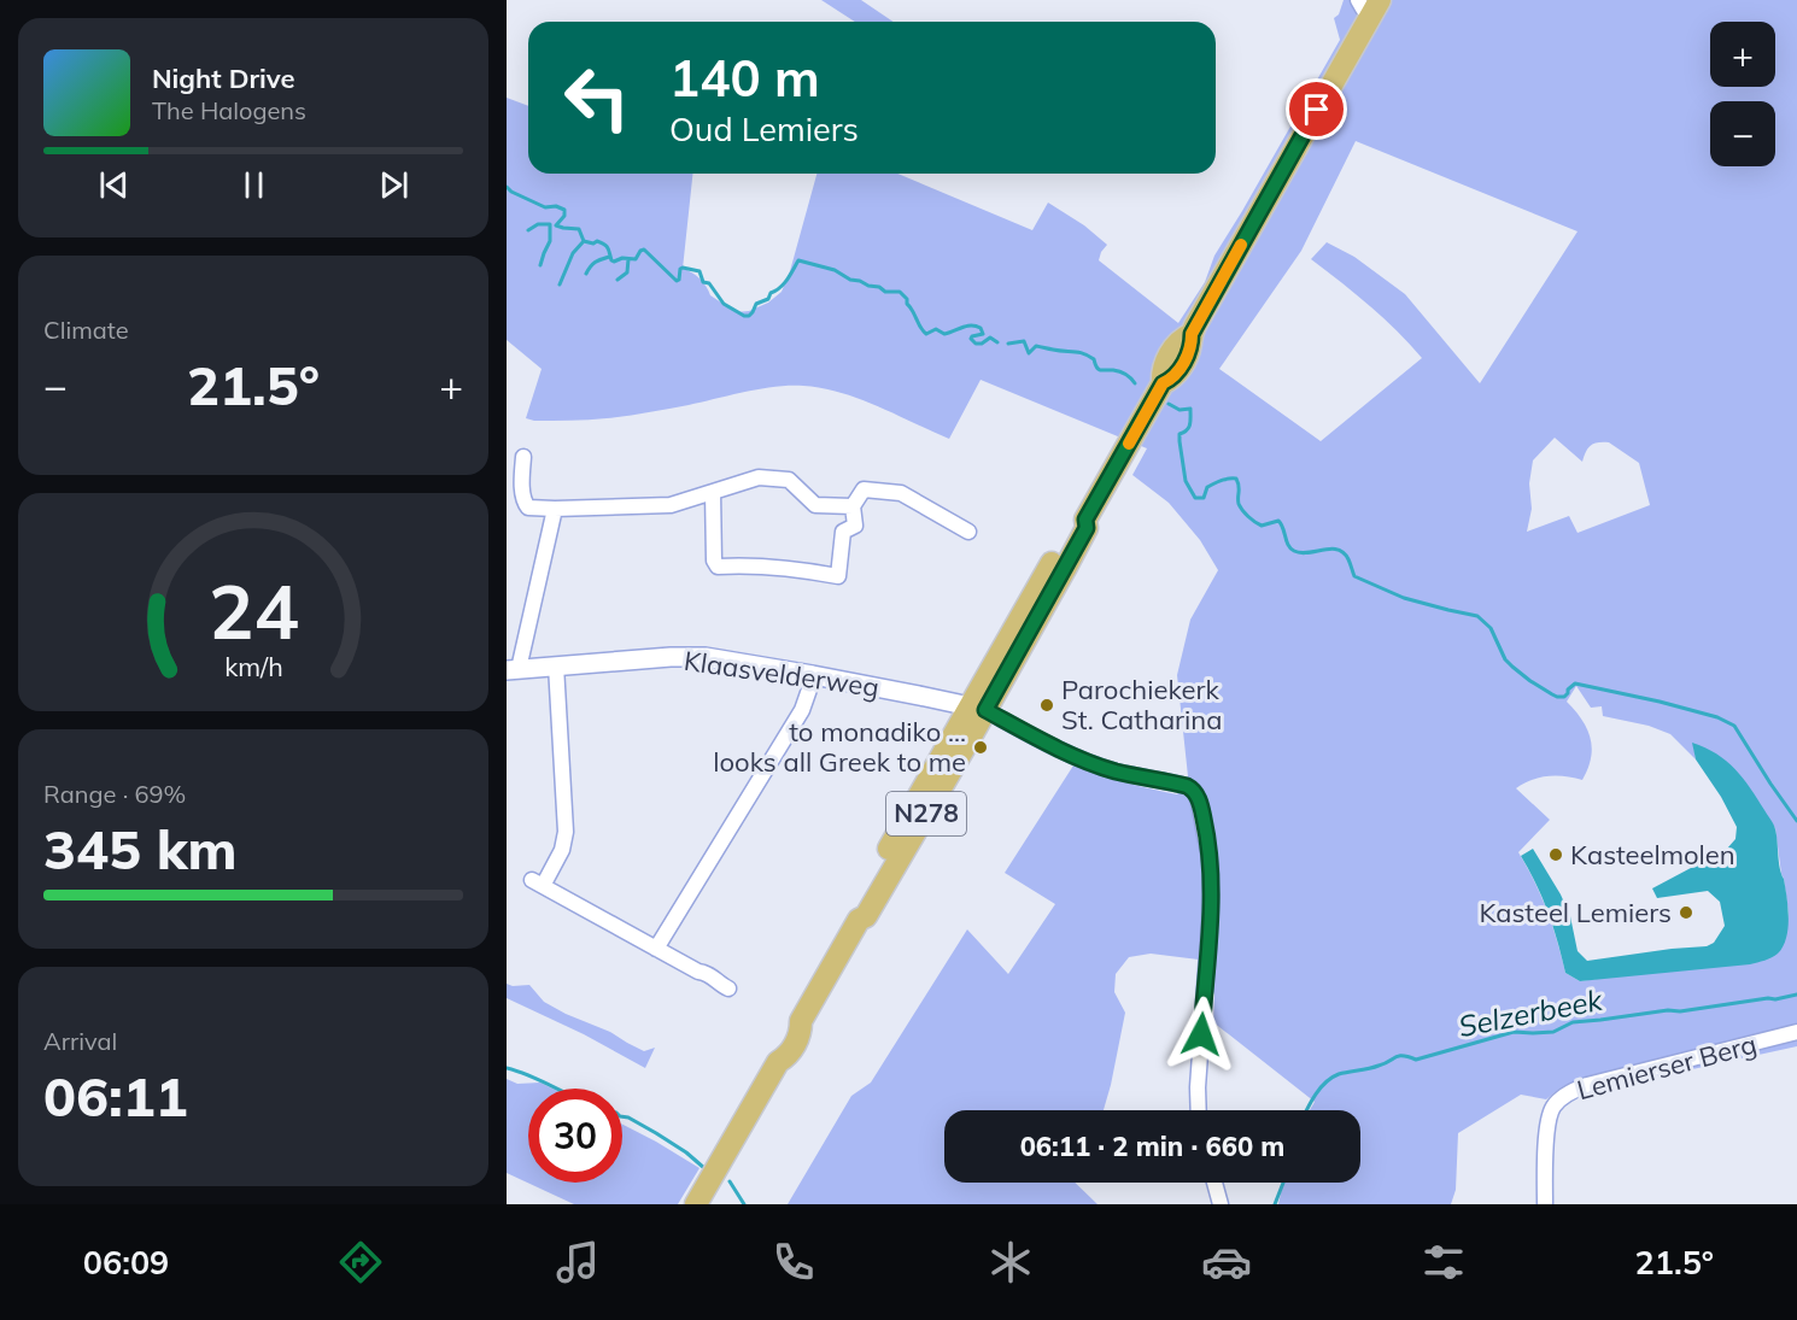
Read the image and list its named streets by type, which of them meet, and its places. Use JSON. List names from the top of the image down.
{
  "streets": {
    "main road": ["N278"],
    "street": ["Klaasvelderweg", "Lemierser Berg"]
  },
  "crossings": [
    ["Klaasvelderweg", "N278"]
  ],
  "water": ["Selzerbeek"],
  "places": [
    "Parochiekerk St. Catharina",
    "to monadiko ... looks all Greek to me",
    "Kasteelmolen",
    "Kasteel Lemiers"
  ],
  "page": {
    "map_buttons": ["+", "−"],
    "turn": ["140 m", "Oud Lemiers"],
    "song": ["Night Drive", "The Halogens"],
    "tile": [
      "Climate",
      ["Range · 69%", "345 km"],
      ["Arrival", "06:11"]
    ],
    "heat": ["−", "21.5°", "+"],
    "limit": "30",
    "trip": "06:11 · 2 min · 660 m",
    "tabs": ["06:09", "21.5°"],
    "gauge": ["24", "km/h"]
  }
}
